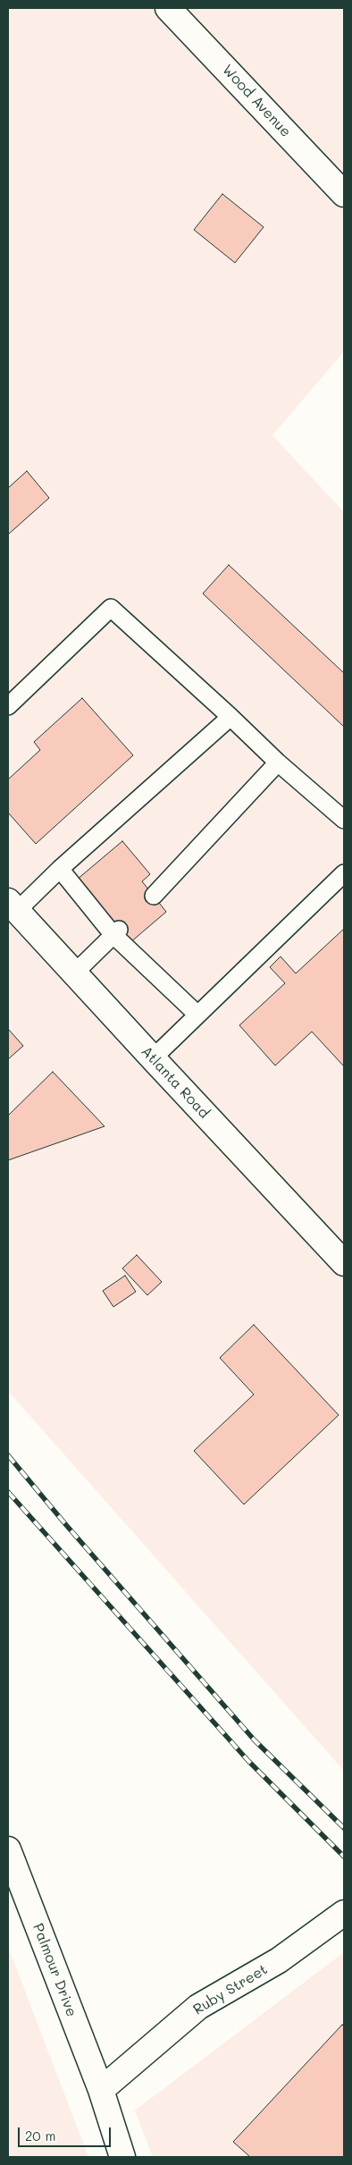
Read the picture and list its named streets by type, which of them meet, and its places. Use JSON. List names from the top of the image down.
{
  "streets": {
    "street": [
      "Wood Avenue",
      "Atlanta Road",
      "Palmour Drive",
      "Ruby Street"
    ]
  },
  "crossings": [
    ["Palmour Drive", "Ruby Street"]
  ],
  "scale_bar": "20 m"
}
